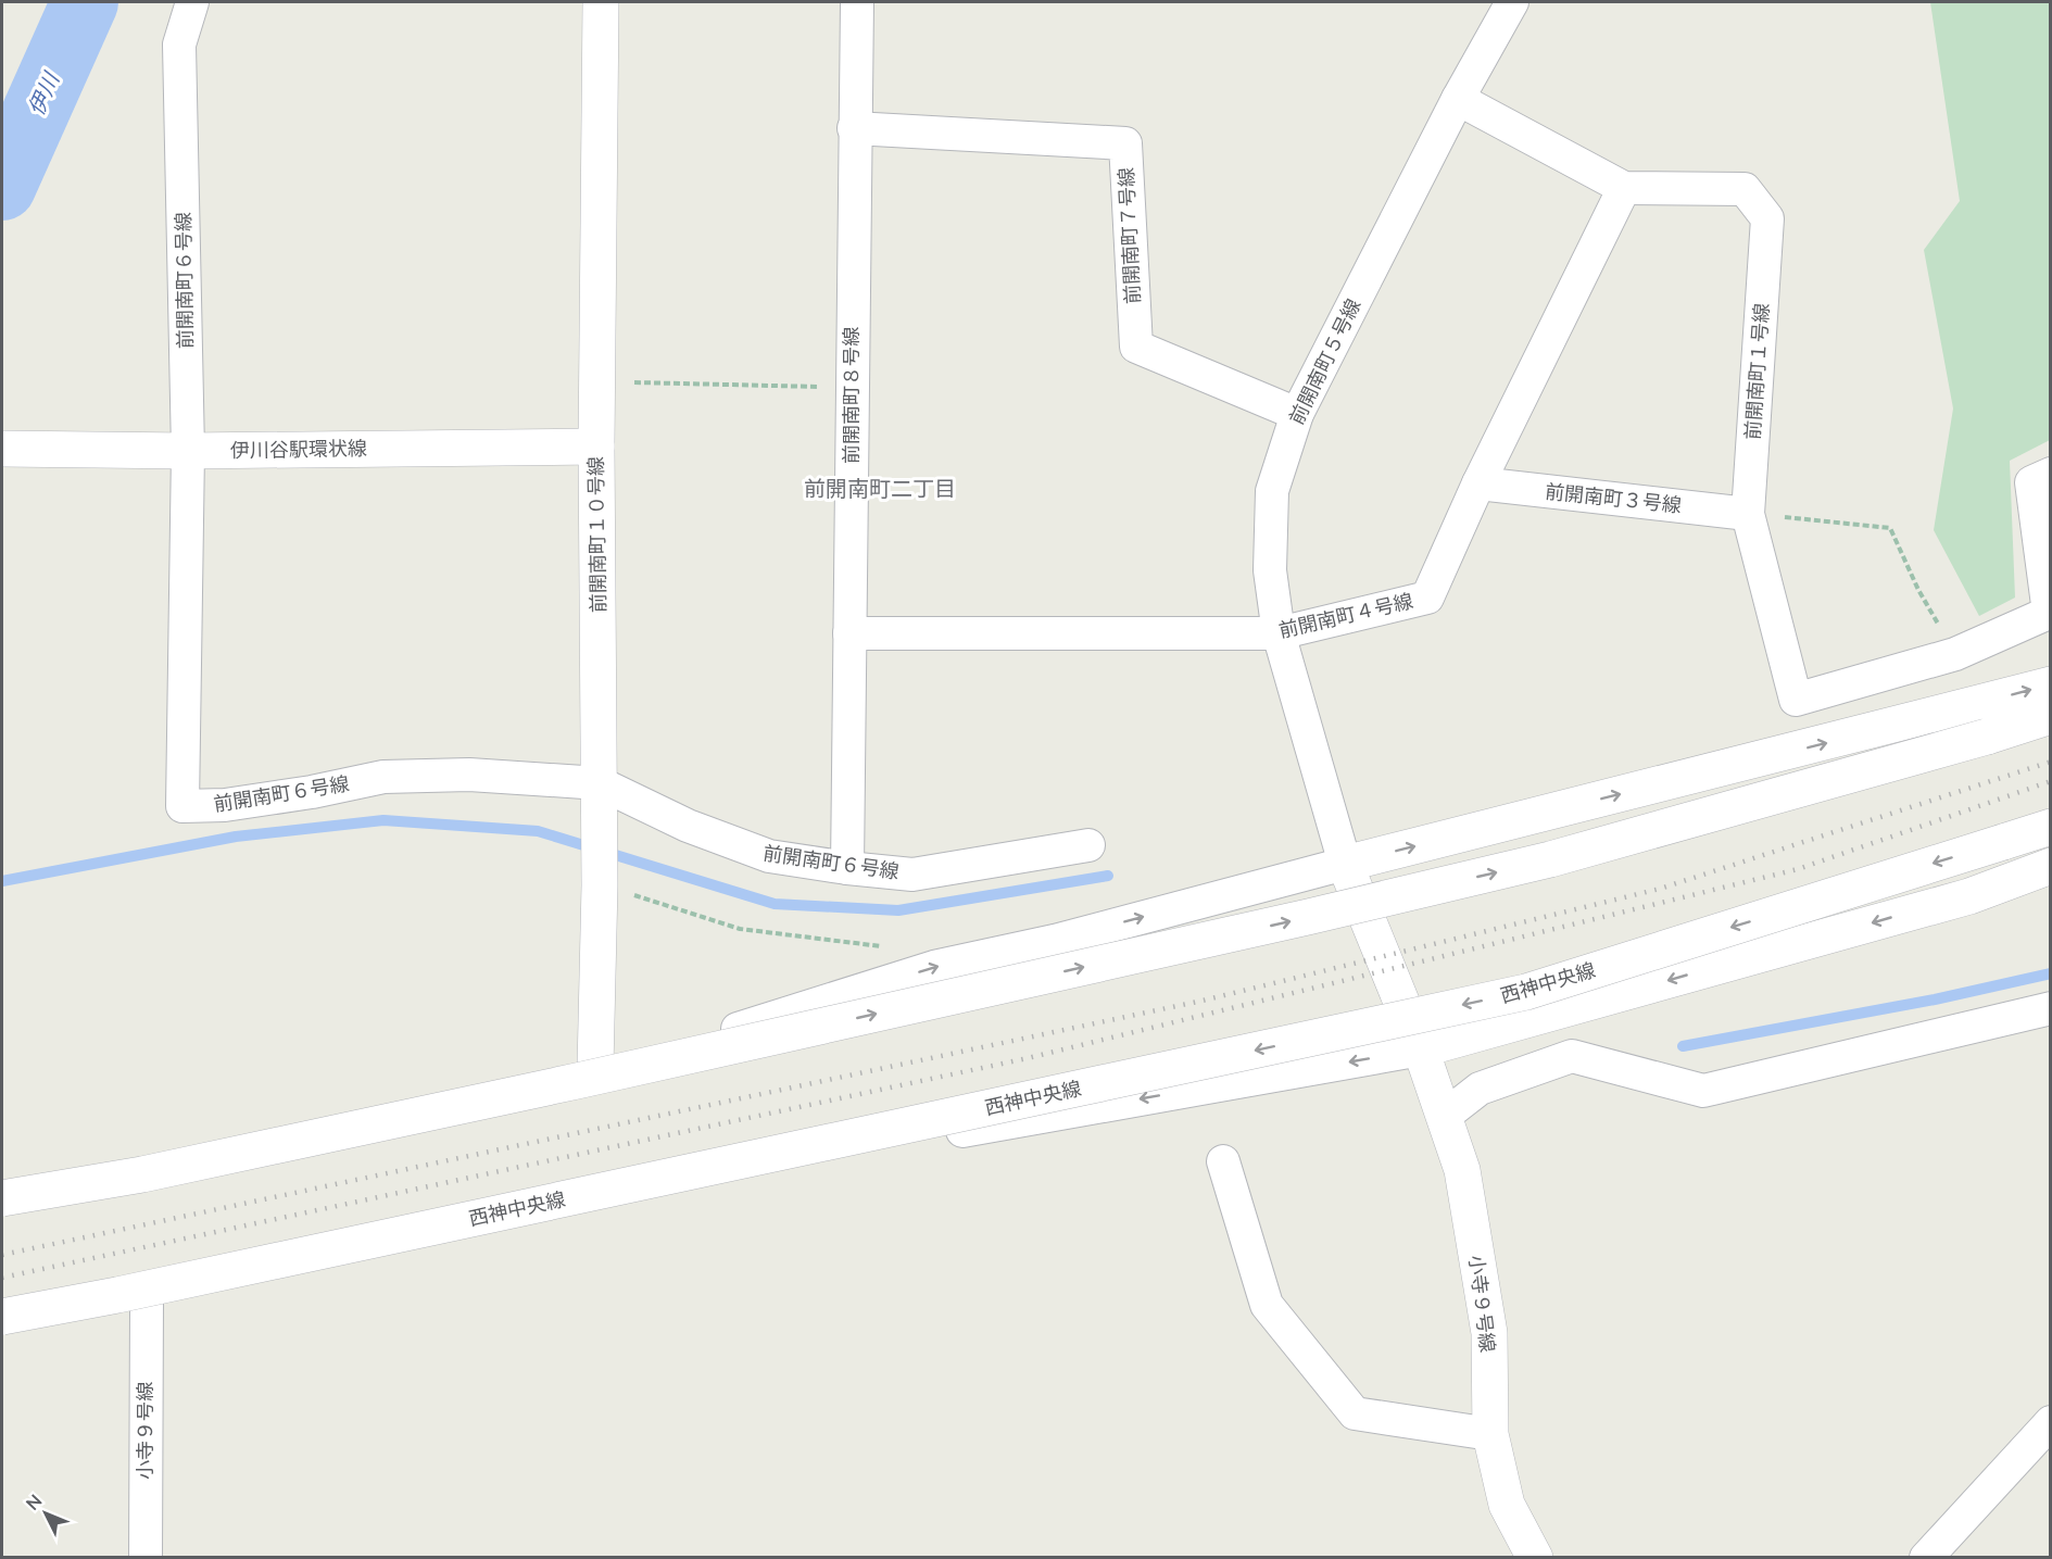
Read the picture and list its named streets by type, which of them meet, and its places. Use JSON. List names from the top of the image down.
{
  "streets": {
    "street": [
      "前開南町７号線",
      "前開南町６号線",
      "前開南町５号線",
      "前開南町１号線",
      "前開南町８号線",
      "伊川谷駅環状線",
      "前開南町３号線",
      "前開南町１０号線",
      "前開南町４号線",
      "西神中央線",
      "小寺９号線"
    ]
  },
  "crossings": [
    ["前開南町７号線", "前開南町５号線"],
    ["前開南町７号線", "前開南町８号線"],
    ["前開南町６号線", "前開南町８号線"],
    ["前開南町６号線", "伊川谷駅環状線"],
    ["前開南町６号線", "前開南町１０号線"],
    ["前開南町５号線", "前開南町１号線"],
    ["前開南町５号線", "前開南町４号線"],
    ["前開南町５号線", "小寺９号線"],
    ["前開南町１号線", "前開南町３号線"],
    ["前開南町１号線", "前開南町４号線"],
    ["前開南町８号線", "前開南町４号線"],
    ["伊川谷駅環状線", "前開南町１０号線"],
    ["前開南町３号線", "前開南町４号線"],
    ["西神中央線", "小寺９号線"]
  ],
  "districts": ["前開南町二丁目"],
  "water": ["伊川"],
  "north": "top left"
}
